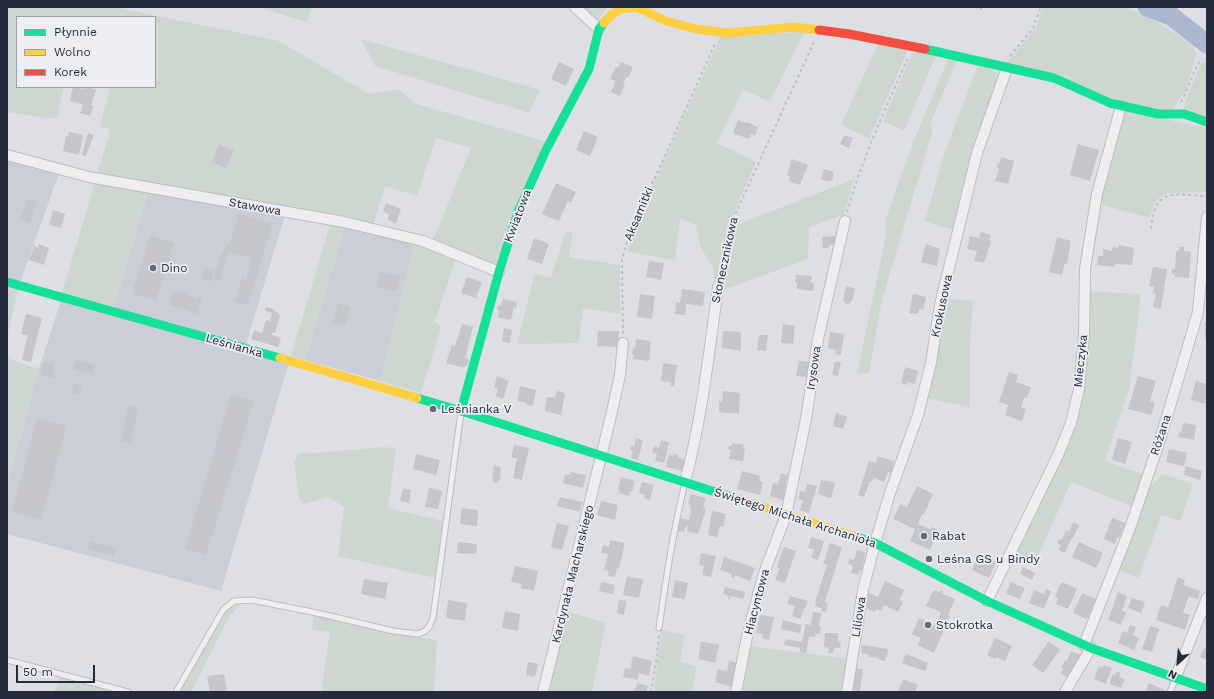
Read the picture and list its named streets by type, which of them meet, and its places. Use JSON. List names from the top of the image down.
{
  "streets": {
    "street": [
      "Stawowa",
      "Kwiatowa",
      "Słonecznikowa",
      "Krokusowa",
      "Leśnianka",
      "Mieczyka",
      "Irysowa",
      "Różana",
      "Świętego Michała Archanioła",
      "Kardynała Macharskiego",
      "Hiacyntowa",
      "Liliowa"
    ],
    "path": ["Aksamitki"]
  },
  "crossings": [
    ["Stawowa", "Kwiatowa"],
    ["Kwiatowa", "Leśnianka"],
    ["Kwiatowa", "Świętego Michała Archanioła"],
    ["Słonecznikowa", "Świętego Michała Archanioła"],
    ["Krokusowa", "Świętego Michała Archanioła"],
    ["Krokusowa", "Liliowa"],
    ["Leśnianka", "Świętego Michała Archanioła"],
    ["Mieczyka", "Świętego Michała Archanioła"],
    ["Irysowa", "Świętego Michała Archanioła"],
    ["Irysowa", "Hiacyntowa"],
    ["Różana", "Świętego Michała Archanioła"],
    ["Świętego Michała Archanioła", "Kardynała Macharskiego"],
    ["Świętego Michała Archanioła", "Hiacyntowa"],
    ["Świętego Michała Archanioła", "Liliowa"]
  ],
  "places": [
    "Dino",
    "Leśnianka V",
    "Rabat",
    "Leśna GS u Bindy",
    "Stokrotka"
  ],
  "legend": ["Płynnie", "Wolno", "Korek"],
  "scale_bar": "50 m",
  "north": "bottom left"
}
